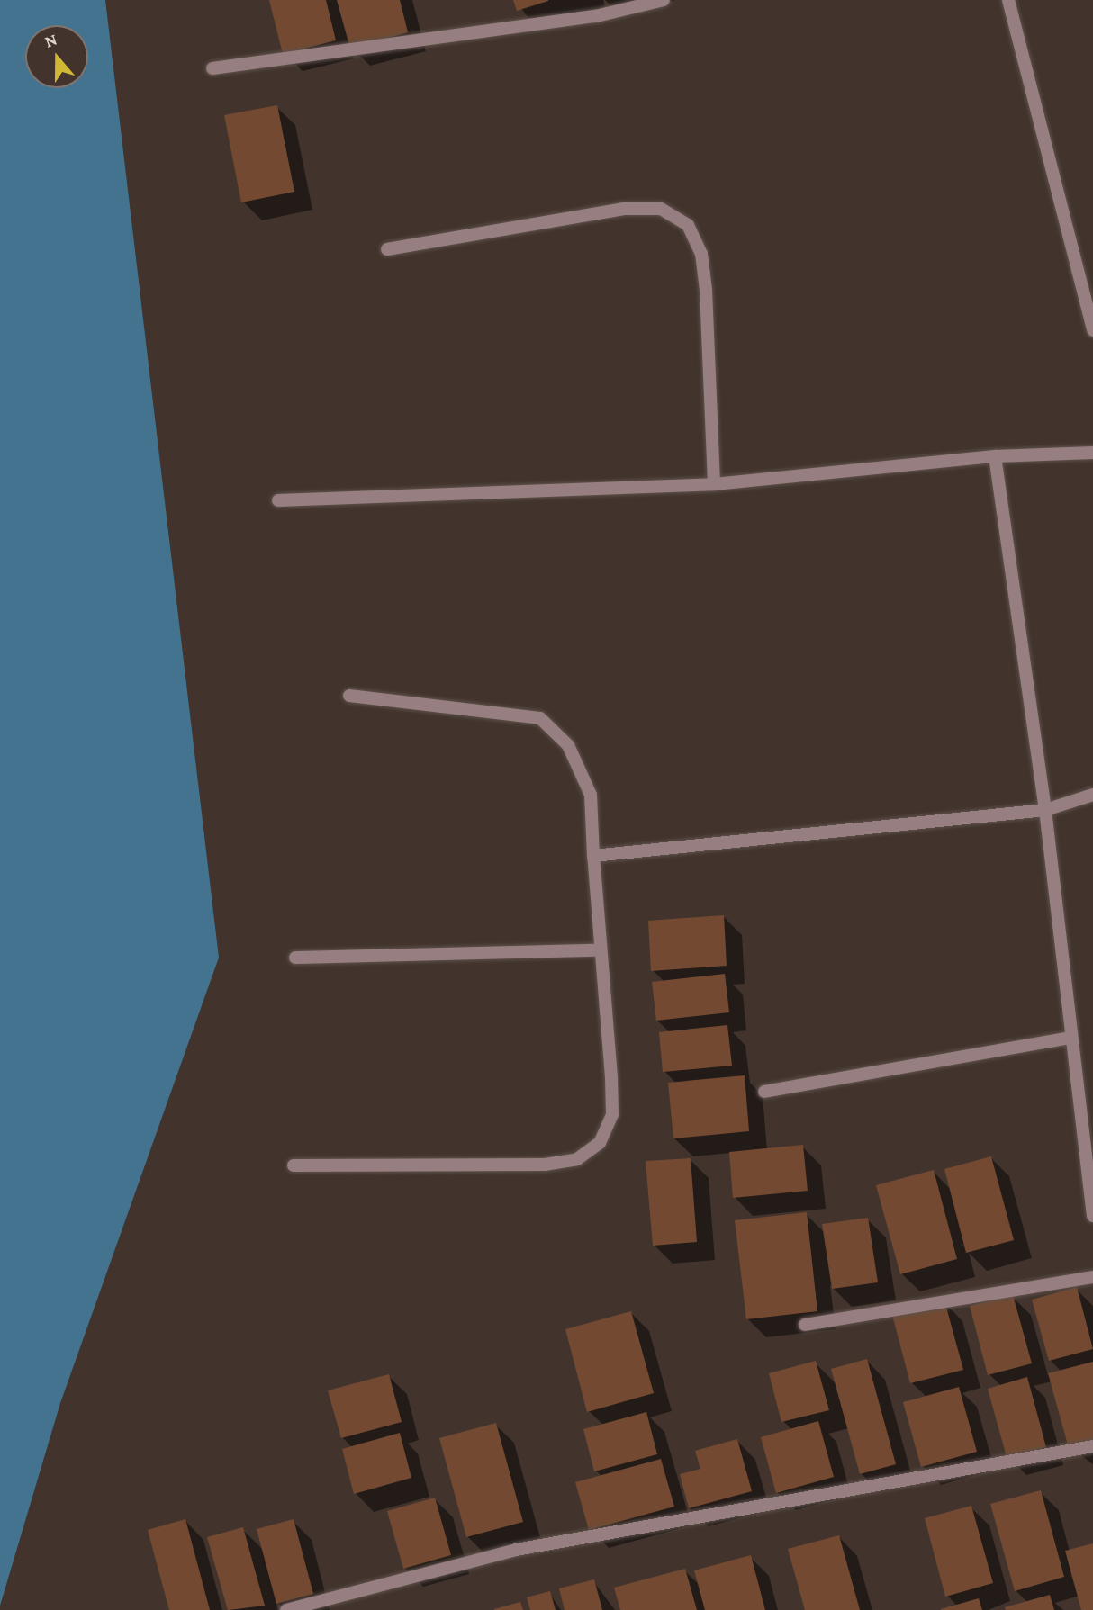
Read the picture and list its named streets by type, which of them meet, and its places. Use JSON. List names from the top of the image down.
{
  "north": "top"
}
